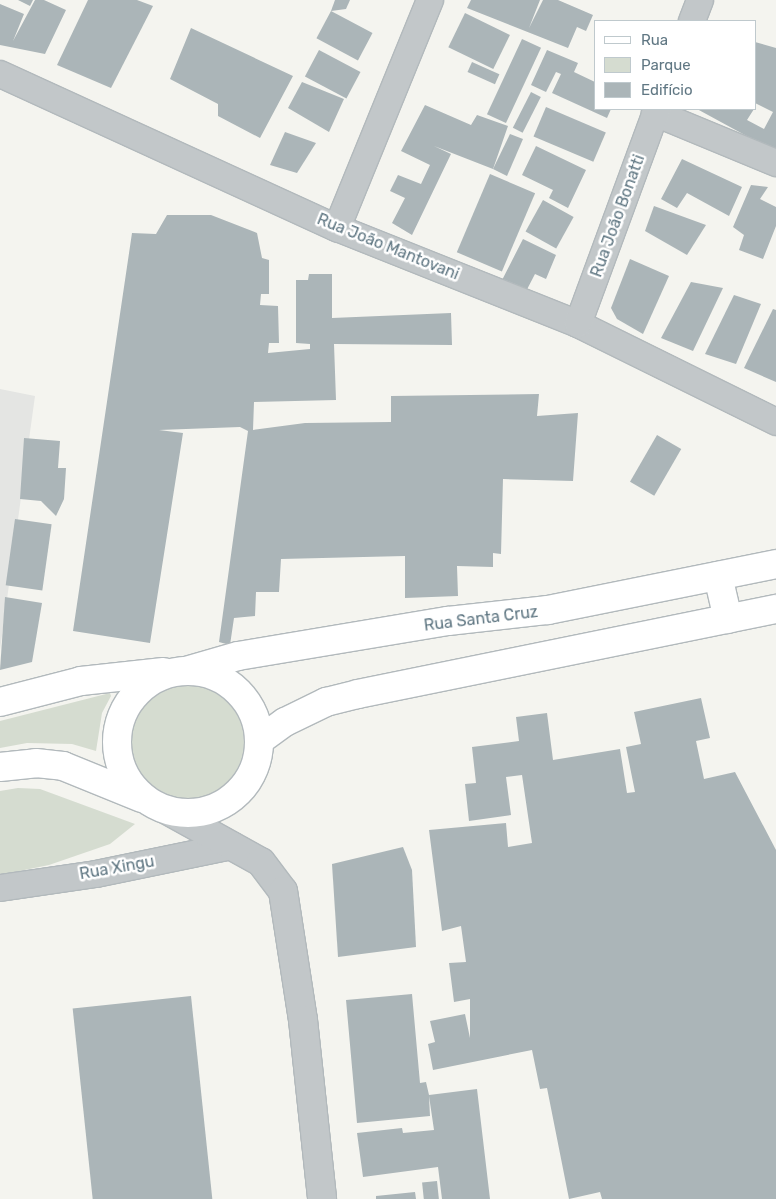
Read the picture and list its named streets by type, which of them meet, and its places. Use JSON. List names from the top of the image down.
{
  "streets": {
    "main road": ["Rua Santa Cruz"],
    "street": ["Rua João Bonatti", "Rua João Mantovani", "Rua Xingu"]
  },
  "crossings": [
    ["Rua João Bonatti", "Rua João Mantovani"]
  ],
  "legend": ["Rua", "Parque", "Edifício"]
}
